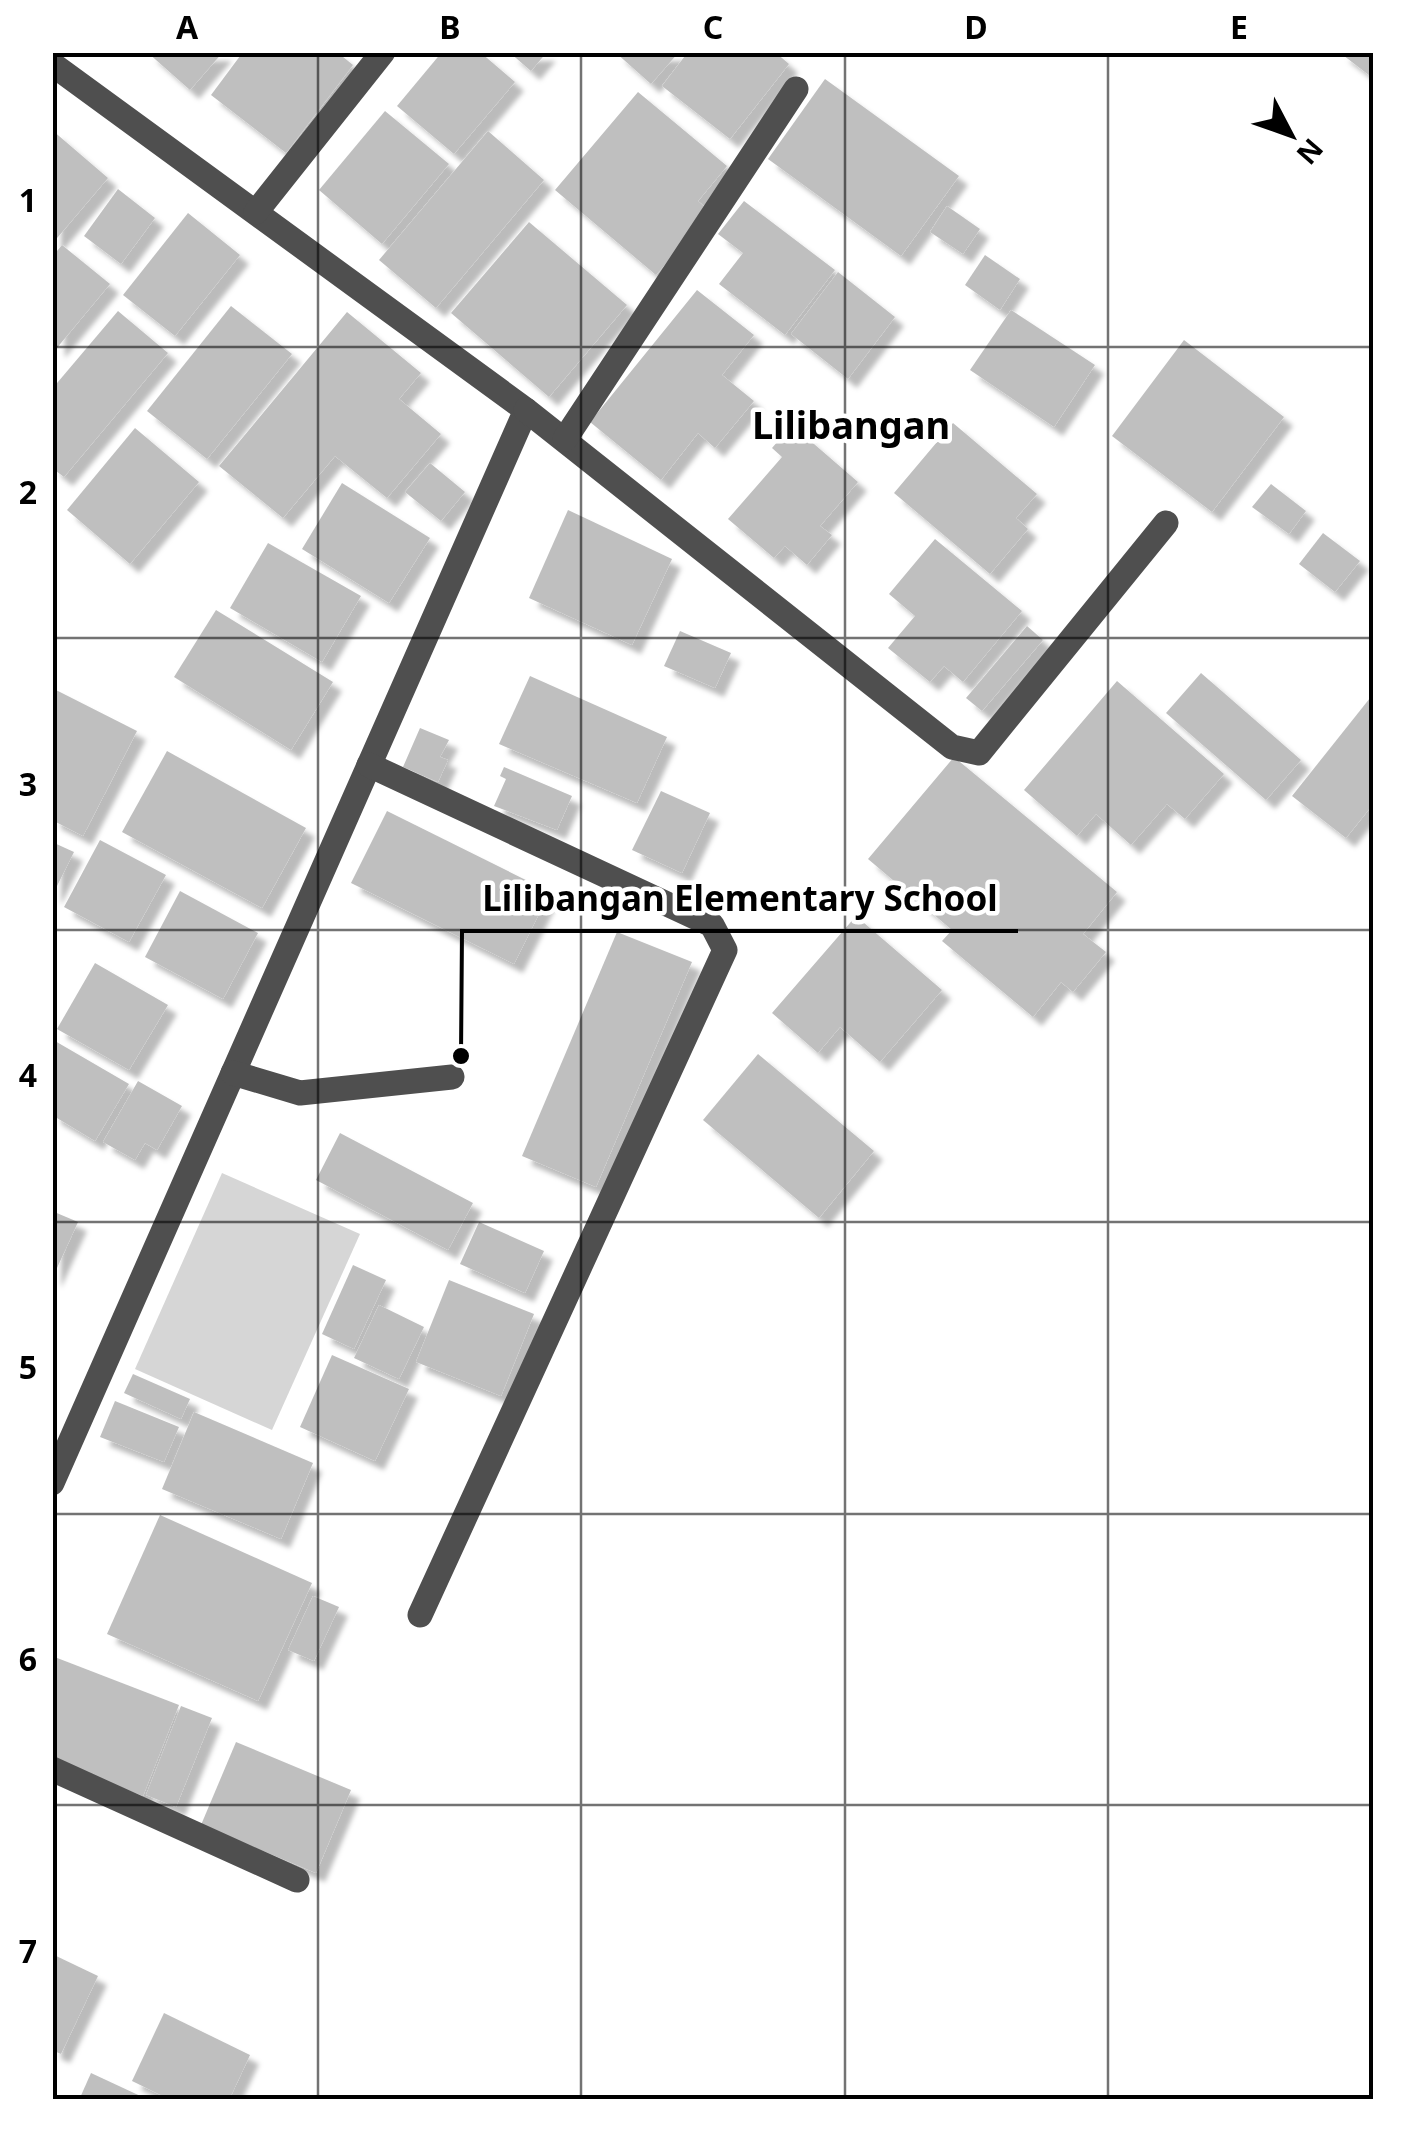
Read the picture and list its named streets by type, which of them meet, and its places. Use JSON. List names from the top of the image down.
{
  "districts": ["Lilibangan"],
  "places": ["Lilibangan Elementary School"],
  "north": "bottom right",
  "grid": {
    "columns": [
      "A",
      "B",
      "C",
      "D",
      "E"
    ],
    "rows": [
      "1",
      "2",
      "3",
      "4",
      "5",
      "6",
      "7"
    ]
  }
}
